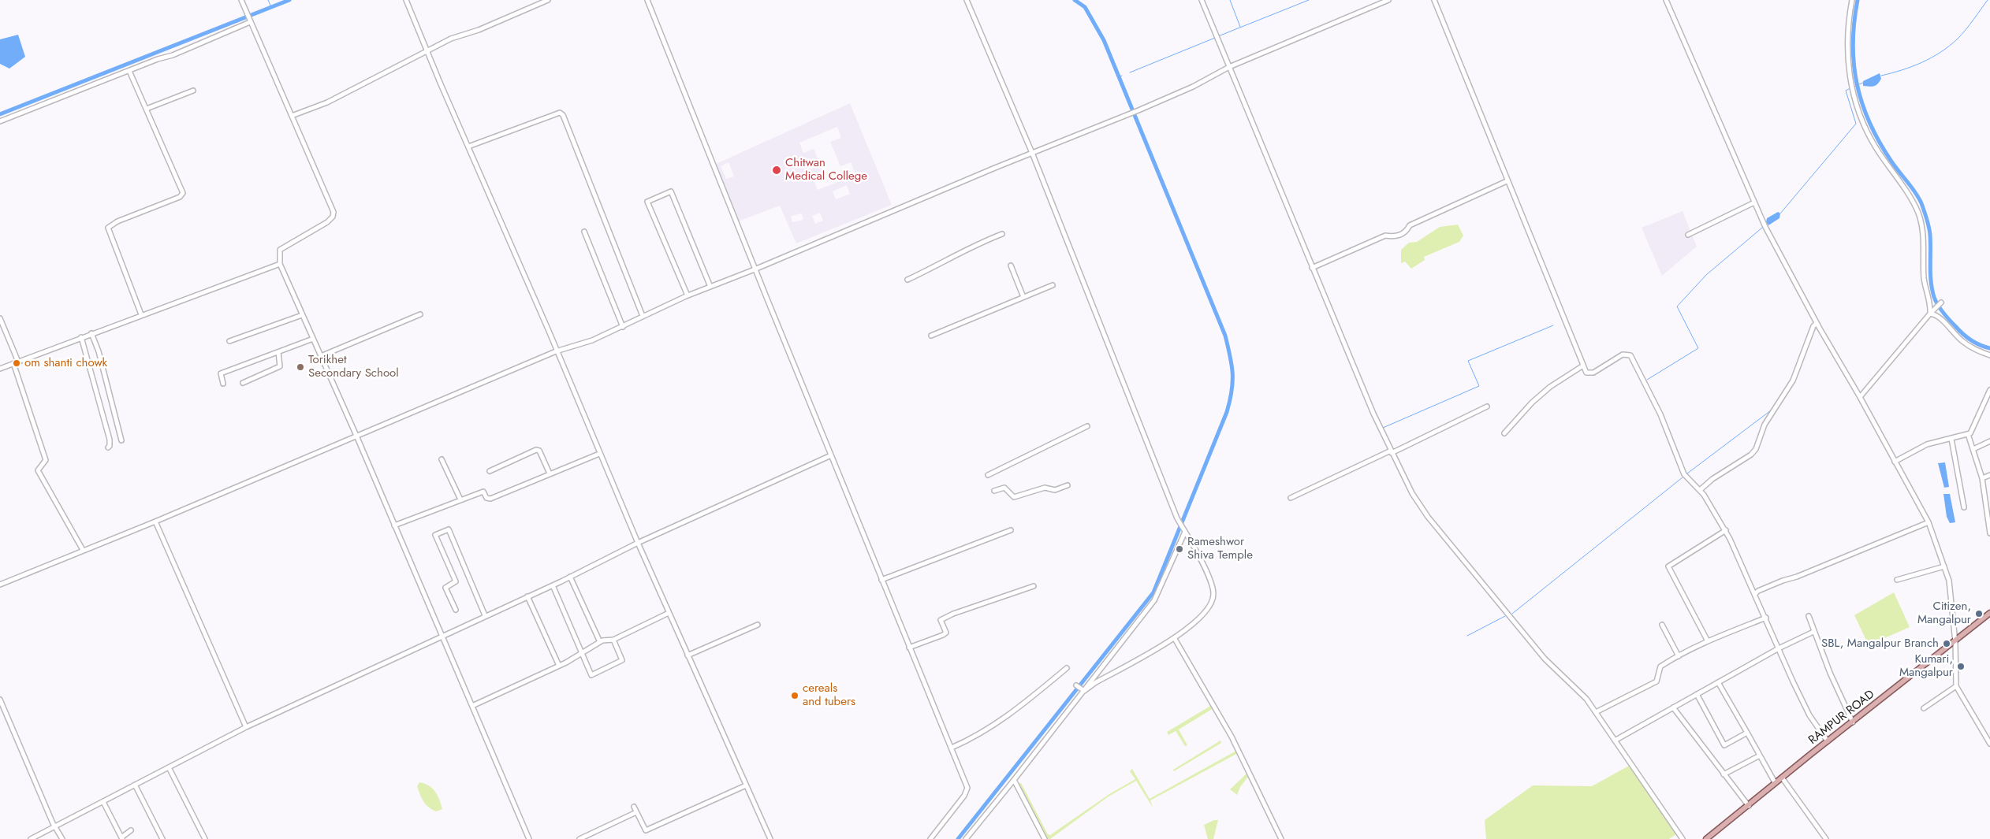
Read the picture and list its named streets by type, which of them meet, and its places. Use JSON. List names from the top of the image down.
{
  "streets": {
    "main road": ["RAMPUR ROAD"]
  },
  "places": [
    "Chitwan Medical College",
    "om shanti chowk",
    "Torikhet Secondary School",
    "Rameshwor Shiva Temple",
    "Citizen, Mangalpur",
    "SBL, Mangalpur Branch",
    "Kumari, Mangalpur",
    "cereals and tubers"
  ]
}
